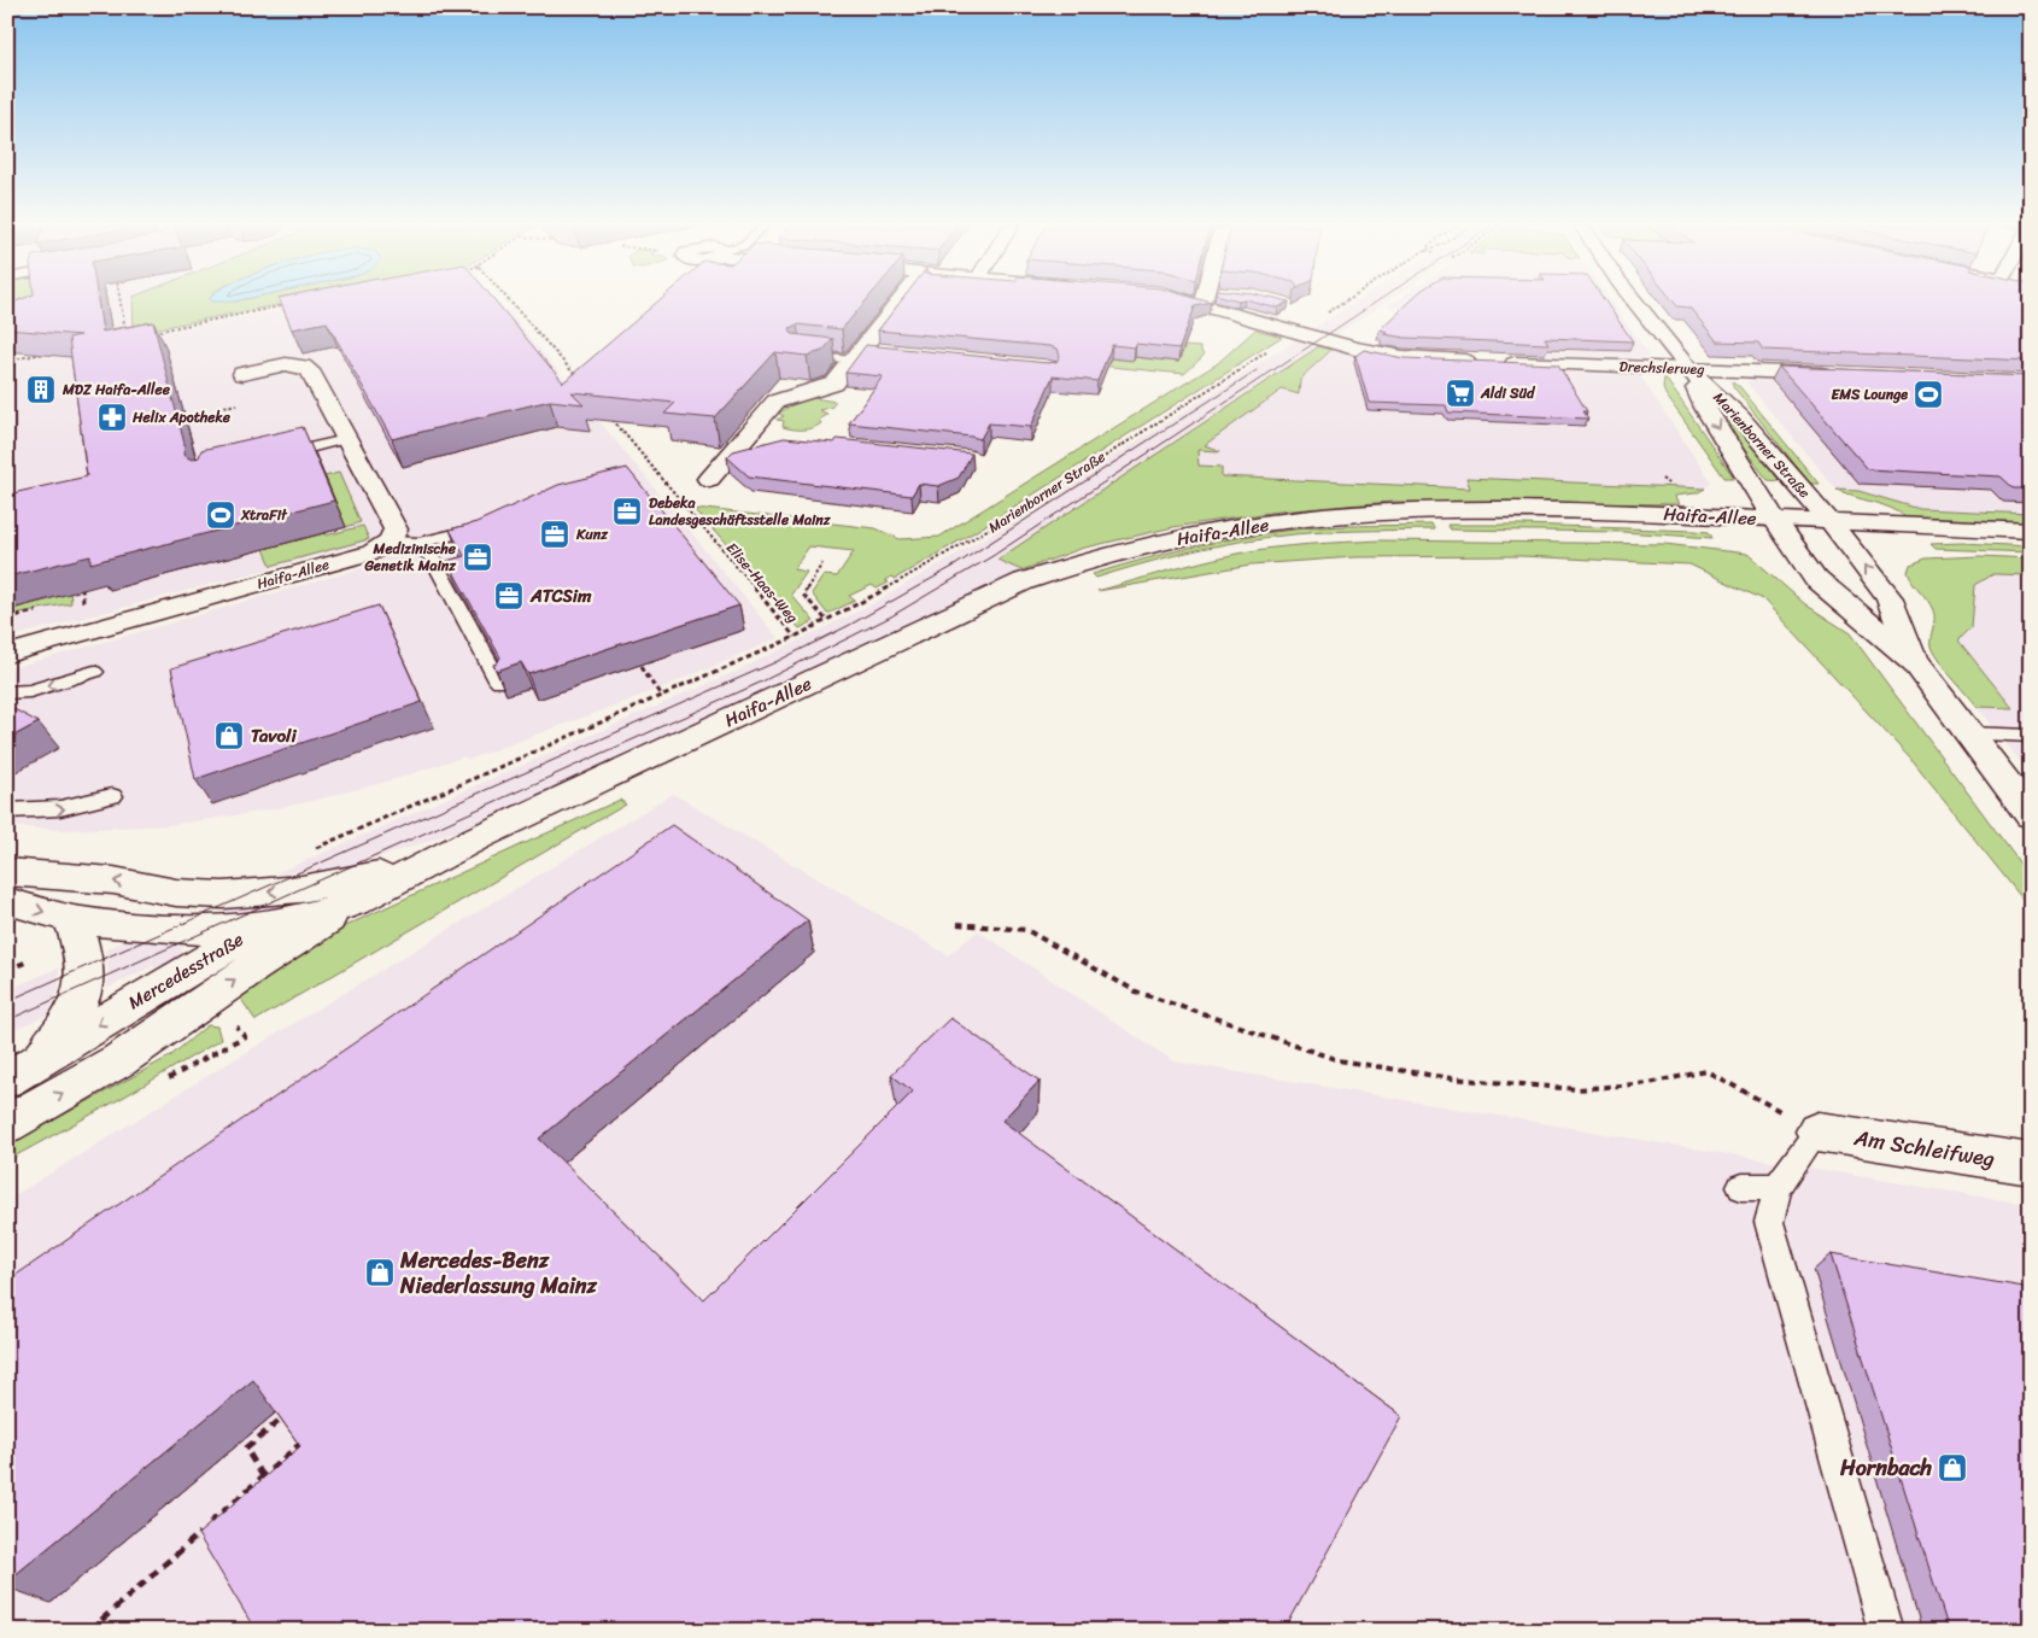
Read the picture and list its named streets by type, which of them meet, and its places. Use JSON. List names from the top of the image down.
{
  "streets": {
    "street": [
      "Drechslerweg",
      "Marienborner Straße",
      "Haifa-Allee",
      "Mercedesstraße",
      "Am Schleifweg"
    ],
    "path": ["Elise-Haas-Weg"]
  },
  "crossings": [
    ["Drechslerweg", "Marienborner Straße"],
    ["Marienborner Straße", "Haifa-Allee"],
    ["Marienborner Straße", "Elise-Haas-Weg"],
    ["Haifa-Allee", "Mercedesstraße"]
  ],
  "places": {
    "building": ["MDZ Haifa-Allee"],
    "supermarket": ["Aldi Süd"],
    "sports": ["EMS Lounge", "XtraFit"],
    "pharmacy": ["Helix Apotheke"],
    "office": [
      "Debeka Landesgeschäftsstelle Mainz",
      "Kunz",
      "Medizinische Genetik Mainz",
      "ATCSim"
    ],
    "shop": ["Tavoli", "Mercedes-Benz Niederlassung Mainz", "Hornbach"]
  }
}
